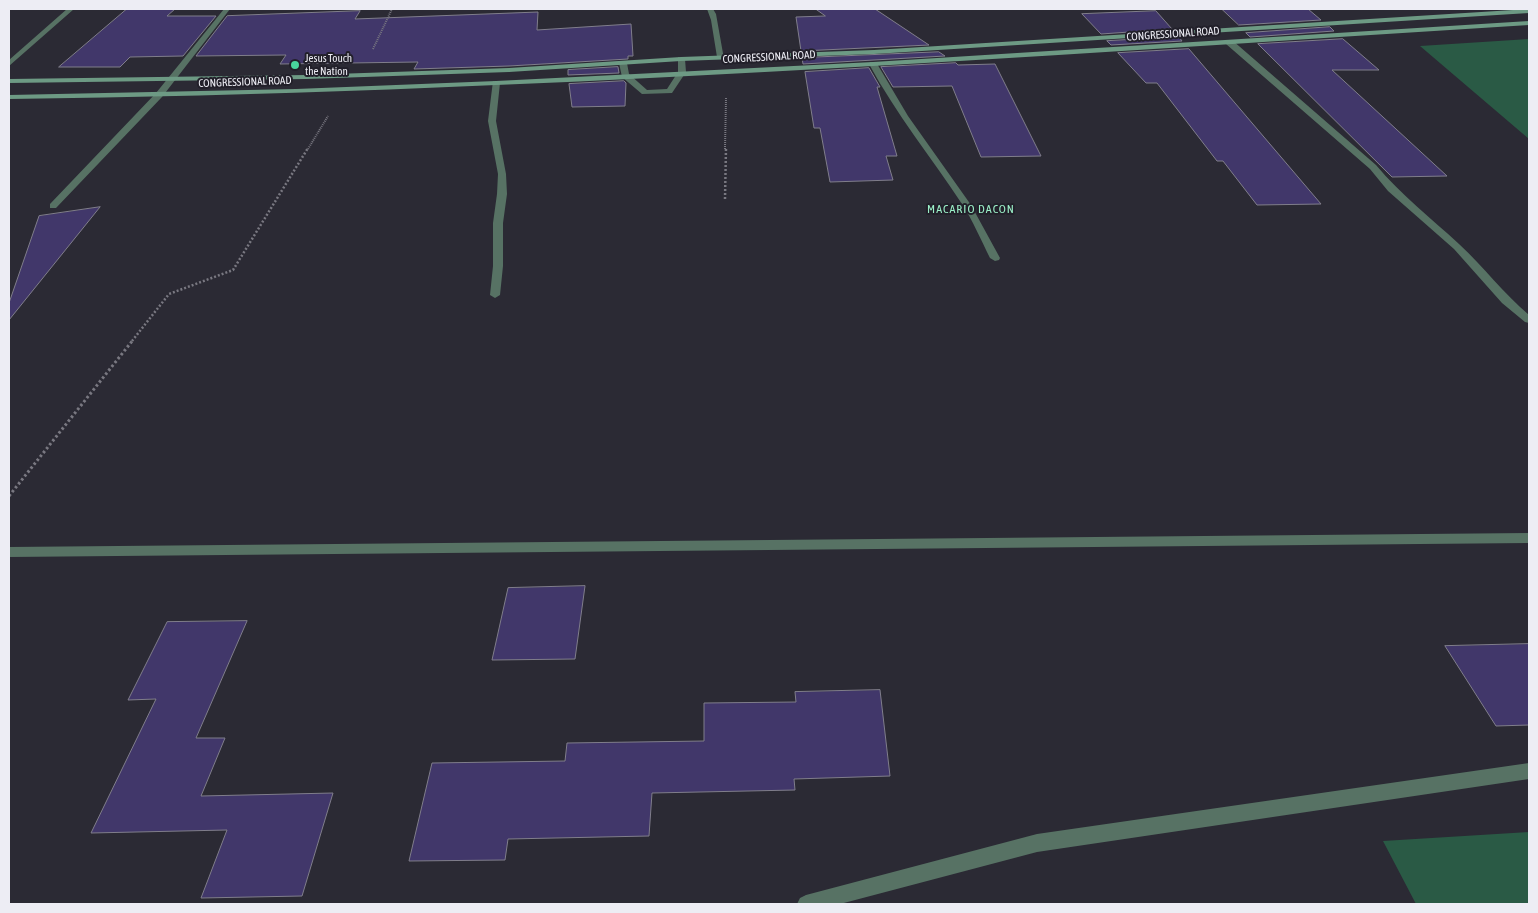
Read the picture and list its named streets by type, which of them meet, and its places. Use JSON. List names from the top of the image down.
{
  "streets": {
    "main road": ["CONGRESSIONAL ROAD"]
  },
  "districts": ["MACARIO DACON"],
  "places": ["Jesus Touch the Nation"]
}
